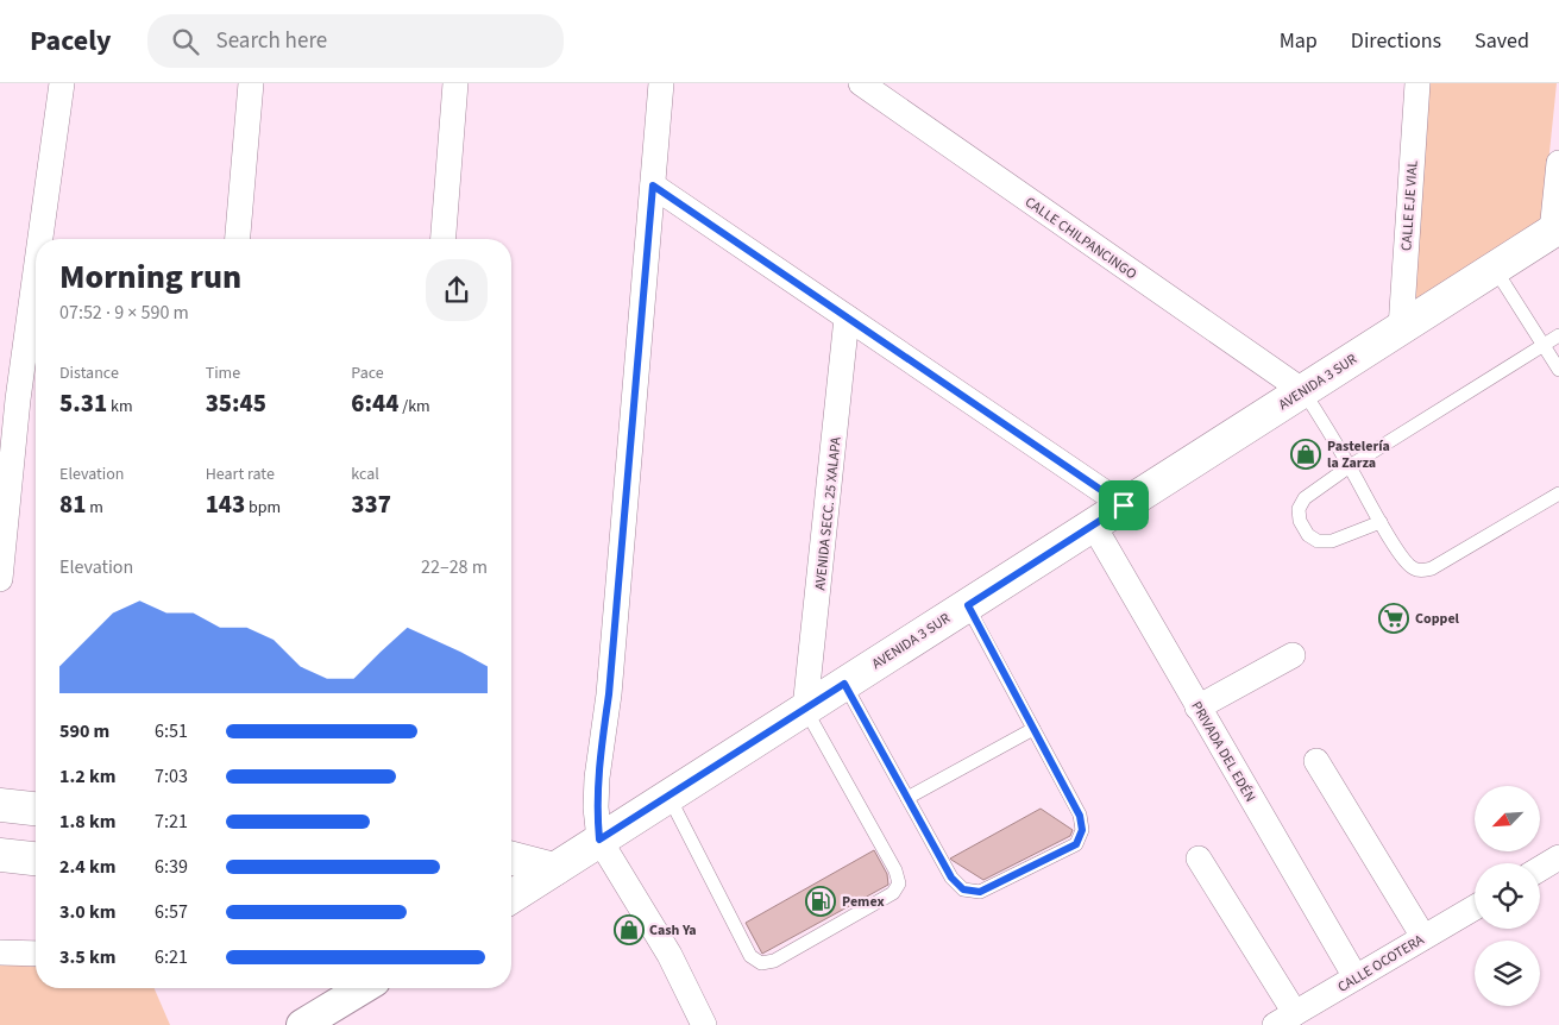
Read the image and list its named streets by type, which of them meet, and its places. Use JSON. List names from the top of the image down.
{
  "streets": {
    "main road": ["AVENIDA 3 SUR"],
    "street": [
      "CALLE EJE VIAL",
      "CALLE CHILPANCINGO",
      "AVENIDA SECC. 25 XALAPA",
      "PRIVADA DEL EDÉN",
      "CALLE OCOTERA"
    ]
  },
  "crossings": [
    ["CALLE EJE VIAL", "AVENIDA 3 SUR"],
    ["CALLE CHILPANCINGO", "AVENIDA 3 SUR"],
    ["AVENIDA 3 SUR", "AVENIDA SECC. 25 XALAPA"],
    ["AVENIDA 3 SUR", "PRIVADA DEL EDÉN"],
    ["PRIVADA DEL EDÉN", "CALLE OCOTERA"]
  ],
  "places": {
    "shop": ["Pastelería la Zarza", "Cash Ya"],
    "supermarket": ["Coppel"],
    "fuel station": ["Pemex"]
  },
  "north": "bottom left",
  "page": {
    "header": "Pacely",
    "search": "Search here",
    "nav": ["Map", "Directions", "Saved"],
    "heading": ["Morning run", "07:52 · 9 × 590 m"],
    "stats": [
      ["Distance", "5.31 km"],
      ["Time", "35:45"],
      ["Pace", "6:44 /km"],
      ["Elevation", "81 m"],
      ["Heart rate", "143 bpm"],
      ["kcal", "337"]
    ],
    "chart": ["Elevation", "22–28 m"],
    "list": [
      {
        "name": "590 m",
        "note": "6:51"
      },
      {
        "name": "1.2 km",
        "note": "7:03"
      },
      {
        "name": "1.8 km",
        "note": "7:21"
      },
      {
        "name": "2.4 km",
        "note": "6:39"
      },
      {
        "name": "3.0 km",
        "note": "6:57"
      },
      {
        "name": "3.5 km",
        "note": "6:21"
      }
    ]
  }
}
